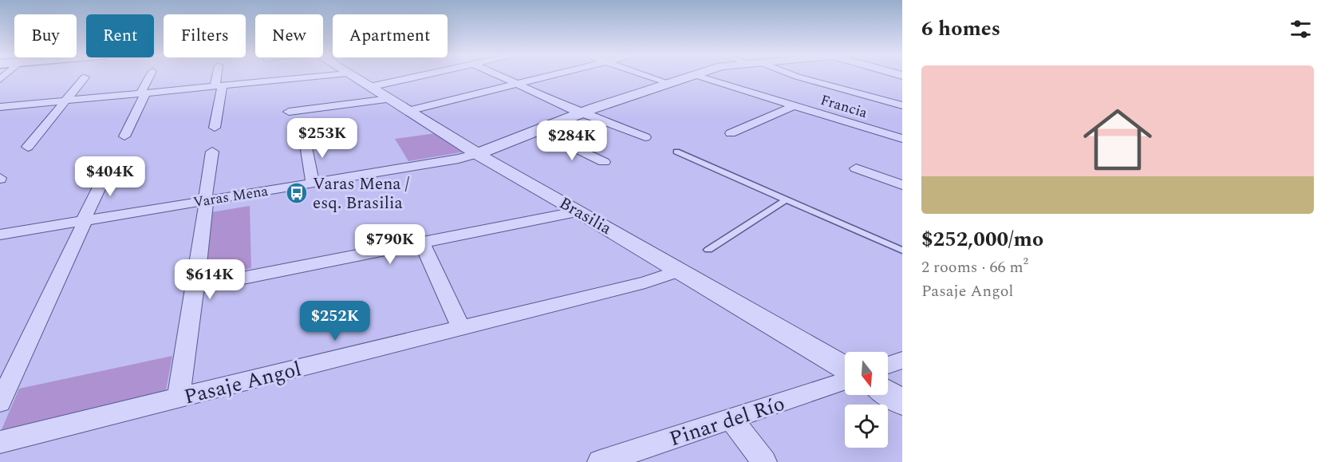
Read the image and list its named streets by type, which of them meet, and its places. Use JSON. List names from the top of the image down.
{
  "streets": {
    "street": [
      "Francia",
      "Varas Mena",
      "Brasilia",
      "Pasaje Angol",
      "Pinar del Río"
    ]
  },
  "crossings": [
    ["Varas Mena", "Brasilia"],
    ["Brasilia", "Pasaje Angol"]
  ],
  "places": {
    "bus stop": ["Varas Mena / esq. Brasilia"]
  },
  "north": "bottom",
  "page": {
    "heading": "6 homes",
    "chip": [
      "Buy",
      "Rent",
      "Filters",
      "New",
      "Apartment"
    ],
    "list": [
      {
        "name": "$252,000/mo",
        "note": "2 rooms · 66 m² · Pasaje Angol"
      }
    ],
    "price": [
      "$253K",
      "$284K",
      "$404K",
      "$790K",
      "$614K",
      "$252K"
    ]
  }
}
